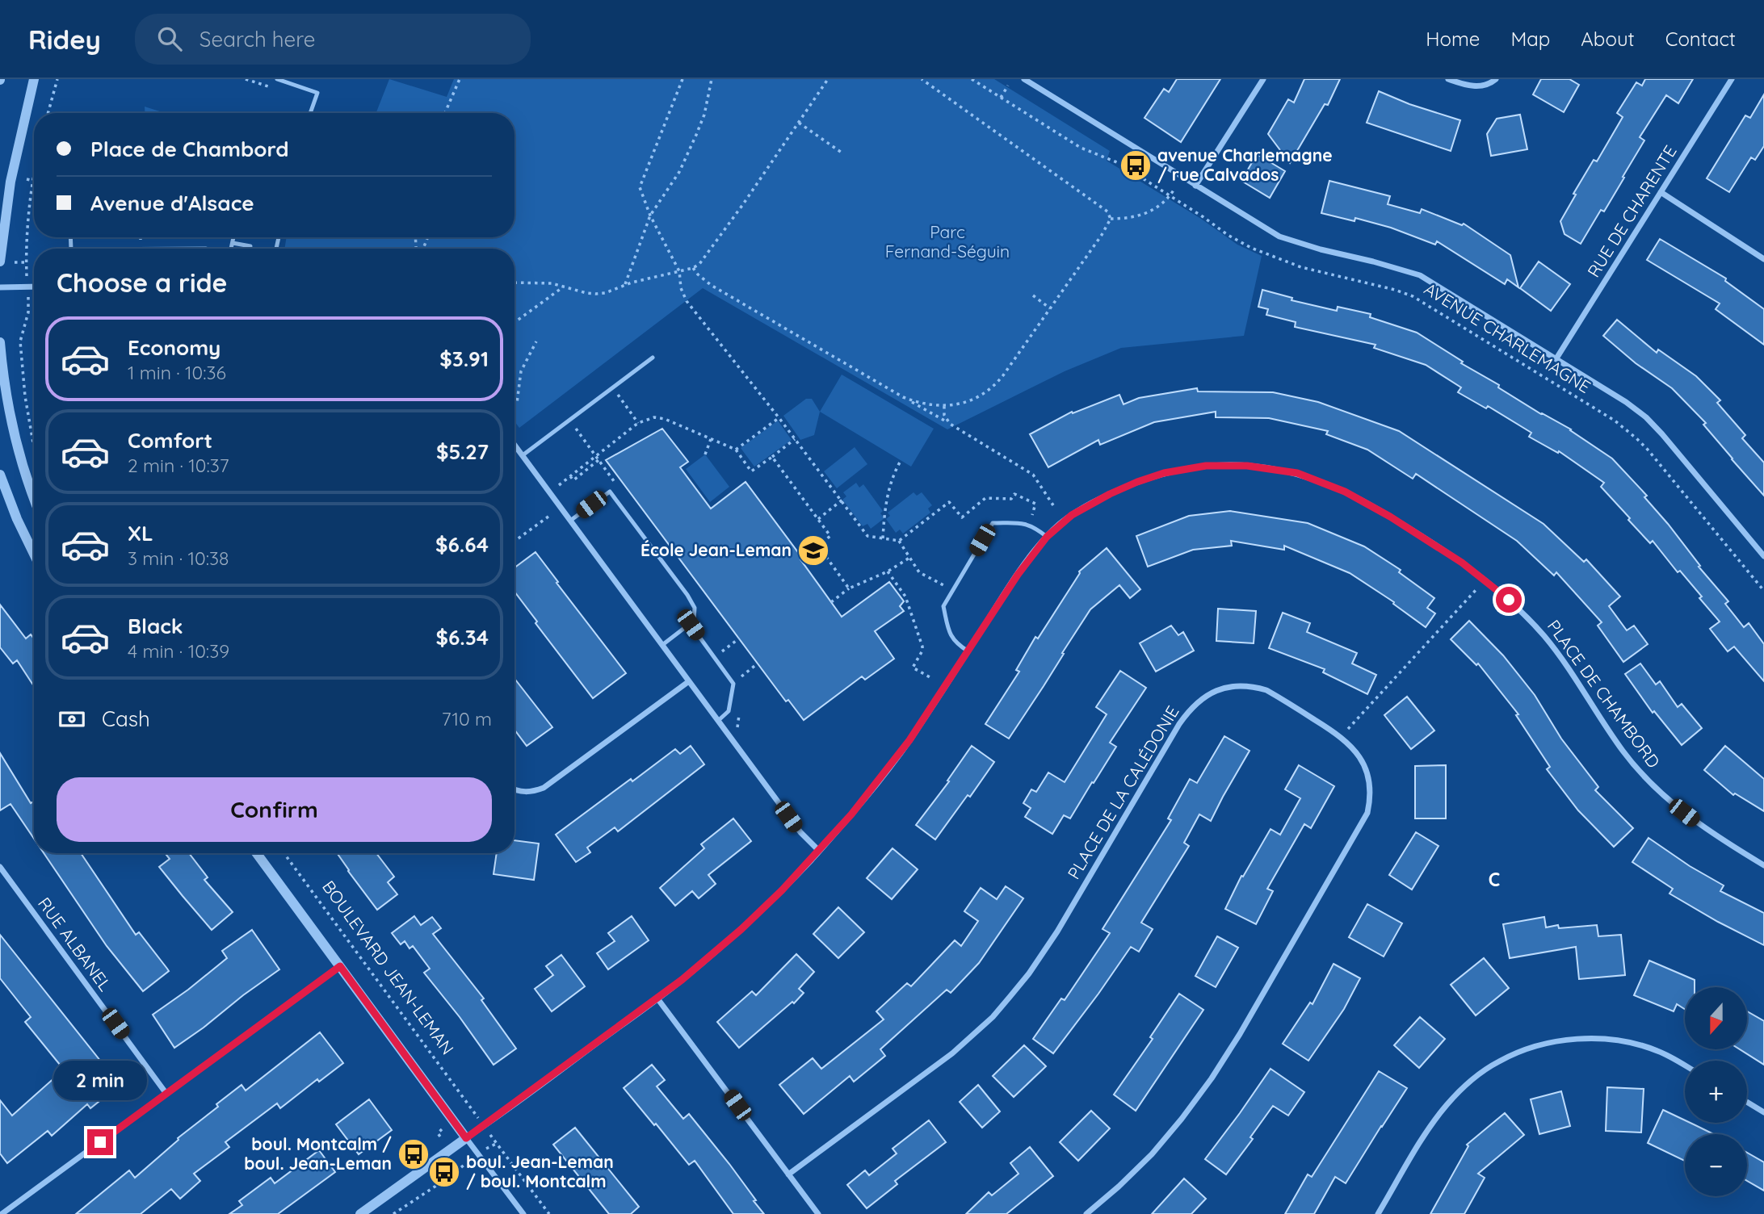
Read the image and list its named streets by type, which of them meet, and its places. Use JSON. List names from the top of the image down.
{
  "streets": {
    "street": [
      "RUE DE CHARENTE",
      "AVENUE CHARLEMAGNE",
      "PLACE DE CHAMBORD",
      "PLACE DE LA CALÉDONIE",
      "RUE ALBANEL"
    ],
    "path": ["BOULEVARD JEAN-LEMAN"]
  },
  "crossings": [
    ["RUE DE CHARENTE", "AVENUE CHARLEMAGNE"]
  ],
  "districts": ["C"],
  "parks": ["Parc Fernand-Séguin"],
  "places": {
    "bus stop": ["avenue Charlemagne / rue Calvados", "boul. Montcalm / boul. Jean-Leman", "boul. Jean-Leman / boul. Montcalm"],
    "school or university": ["École Jean-Leman"]
  },
  "north": "bottom",
  "page": {
    "header": "Ridey",
    "search": "Search here",
    "nav": [
      "Home",
      "Map",
      "About",
      "Contact"
    ],
    "banner": ["Place de Chambord", "Avenue d'Alsace"],
    "heading": "Choose a ride",
    "list": [
      {
        "name": "Economy",
        "note": "1 min · 10:36",
        "value": "$3.91"
      },
      {
        "name": "Comfort",
        "note": "2 min · 10:37",
        "value": "$5.27"
      },
      {
        "name": "XL",
        "note": "3 min · 10:38",
        "value": "$6.64"
      },
      {
        "name": "Black",
        "note": "4 min · 10:39",
        "value": "$6.34"
      }
    ],
    "pay": ["Cash", "710 m"],
    "buttons": "Confirm",
    "map_buttons": ["+", "−"],
    "bubble": "2 min"
  }
}
